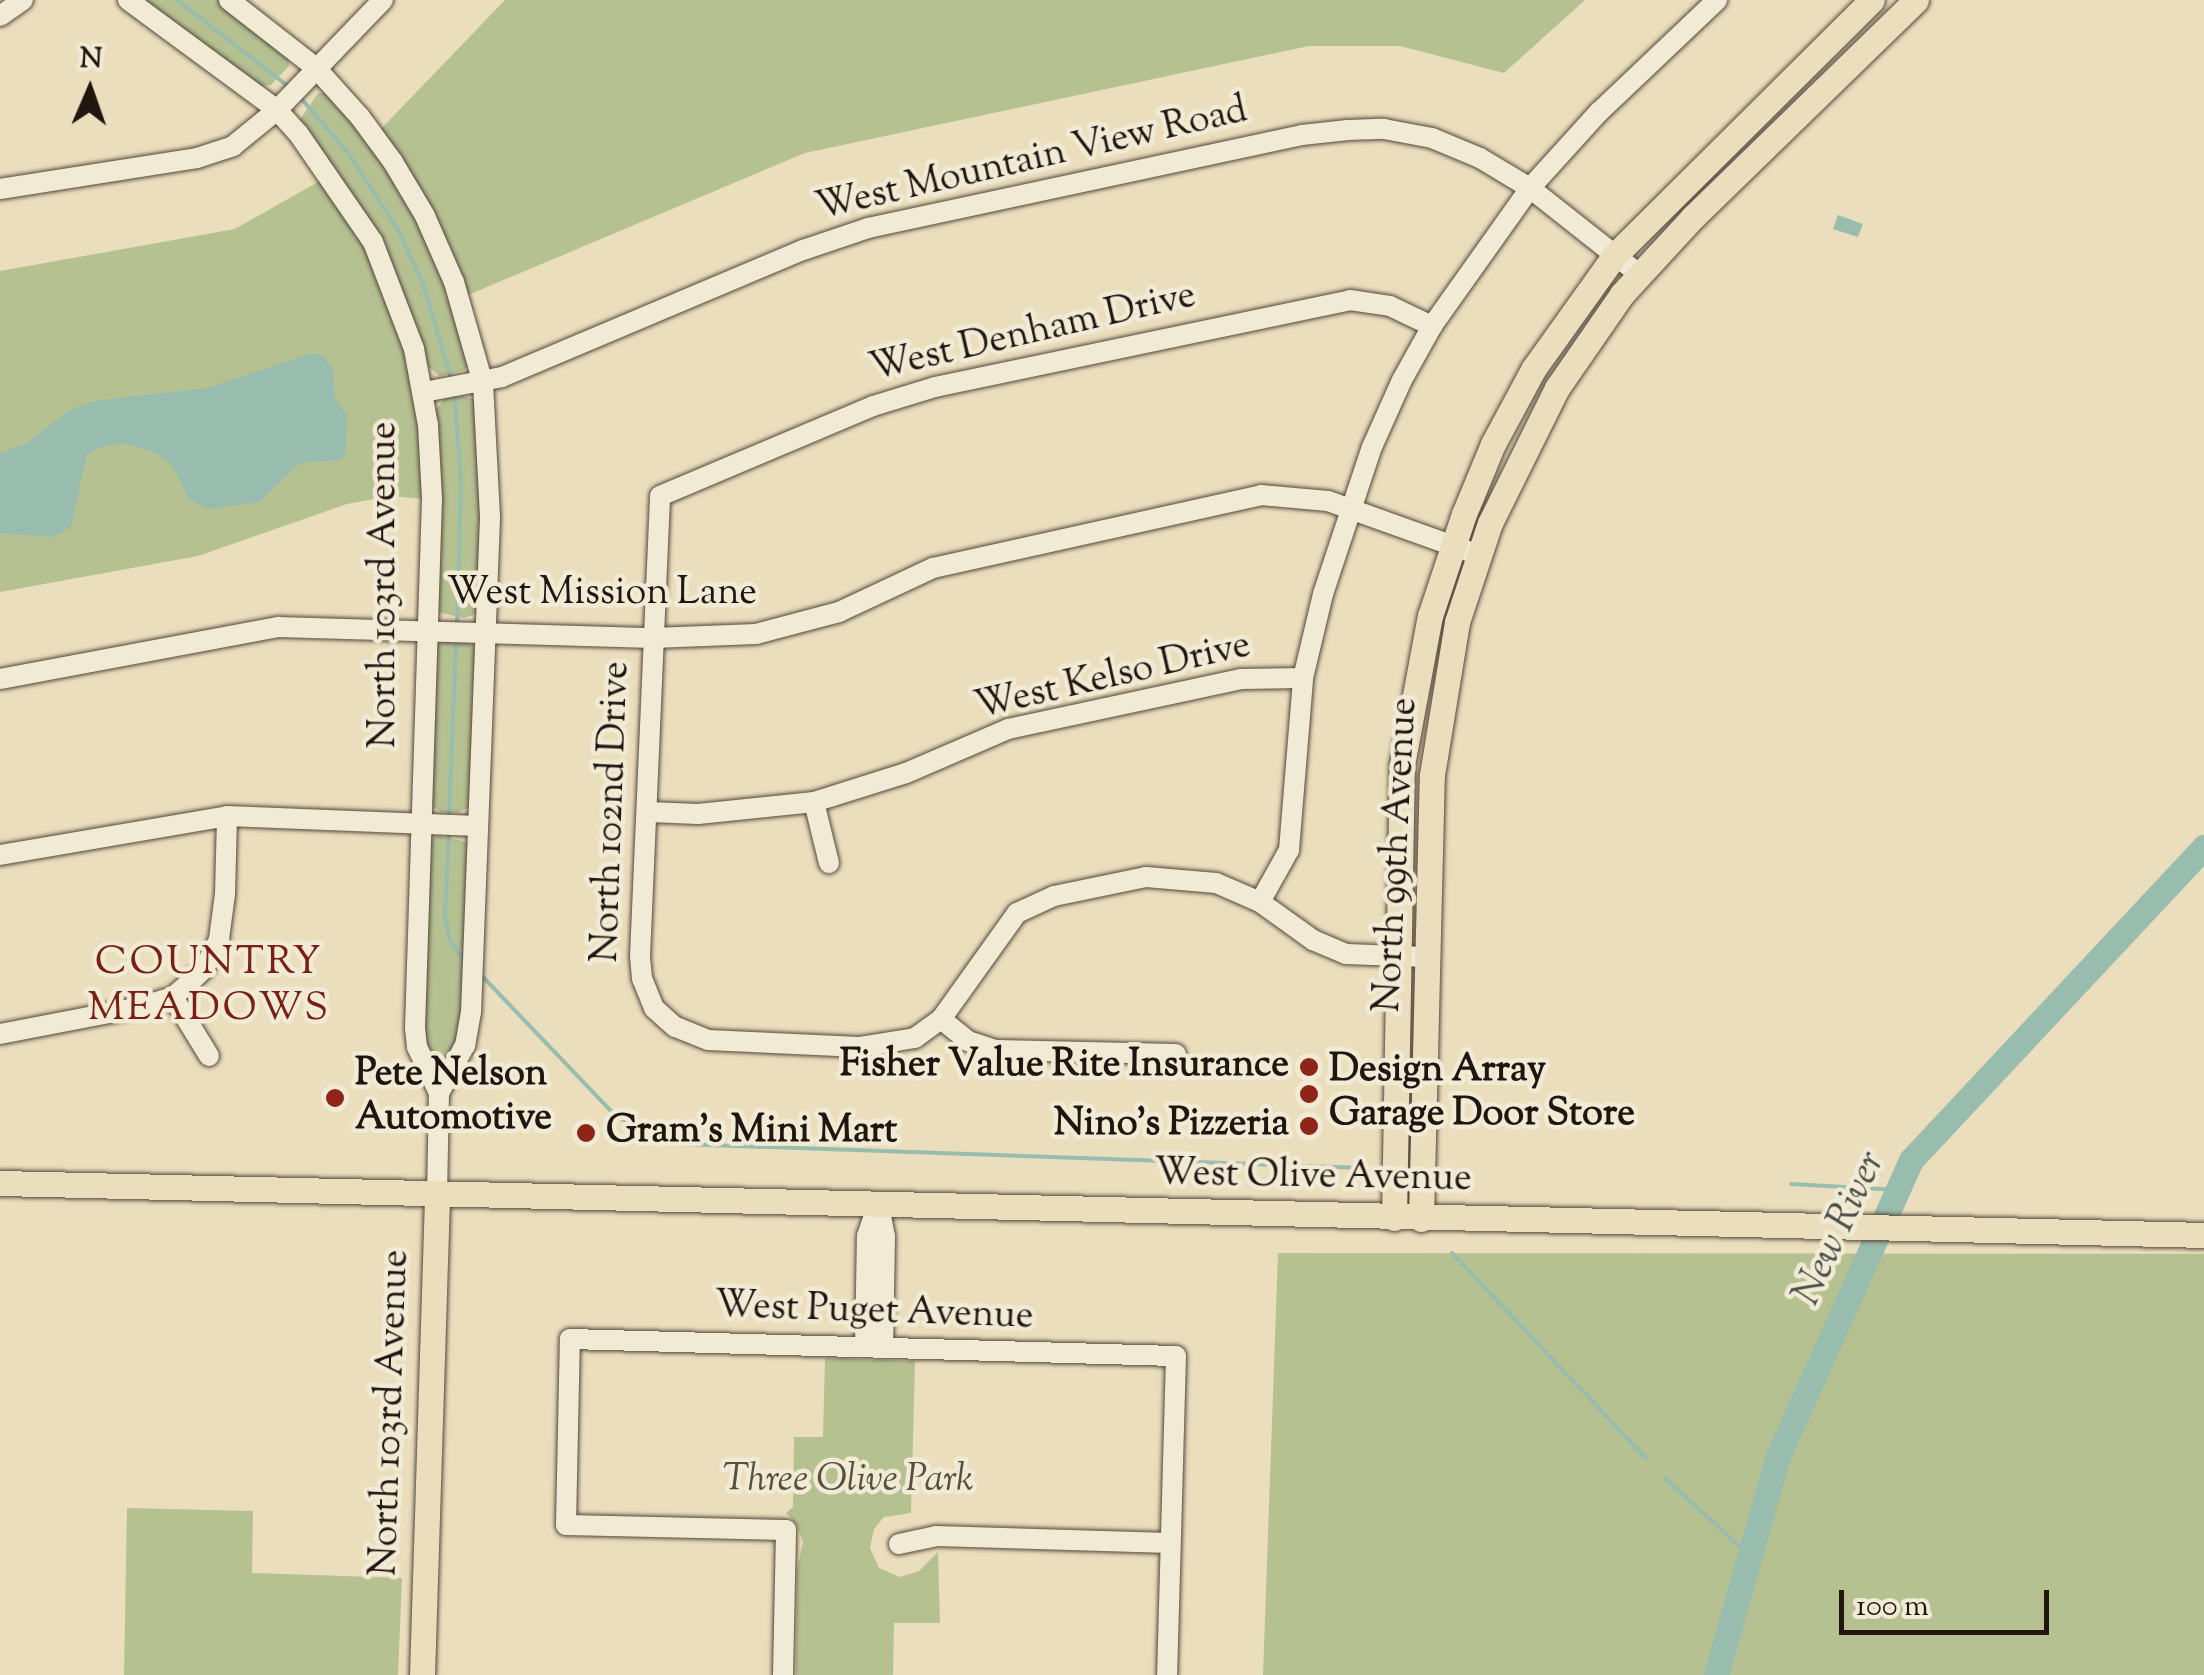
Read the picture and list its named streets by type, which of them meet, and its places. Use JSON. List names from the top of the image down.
{
  "streets": {
    "main road": ["North 103rd Avenue", "North 99th Avenue", "West Olive Avenue"],
    "street": [
      "West Mountain View Road",
      "West Denham Drive",
      "West Mission Lane",
      "West Kelso Drive",
      "North 102nd Drive",
      "West Puget Avenue"
    ]
  },
  "crossings": [
    ["West Mountain View Road", "North 103rd Avenue"],
    ["West Mountain View Road", "North 99th Avenue"],
    ["West Denham Drive", "North 102nd Drive"],
    ["North 103rd Avenue", "West Mission Lane"],
    ["North 103rd Avenue", "West Olive Avenue"],
    ["West Mission Lane", "North 102nd Drive"],
    ["West Mission Lane", "North 99th Avenue"],
    ["West Kelso Drive", "North 102nd Drive"],
    ["North 99th Avenue", "West Olive Avenue"]
  ],
  "districts": ["COUNTRY MEADOWS"],
  "water": ["New River"],
  "parks": ["Three Olive Park"],
  "places": [
    "Fisher Value Rite Insurance",
    "Design Array Garage Door Store",
    "Pete Nelson Automotive",
    "Nino's Pizzeria",
    "Gram's Mini Mart"
  ],
  "scale_bar": "100 m",
  "north": "top"
}
